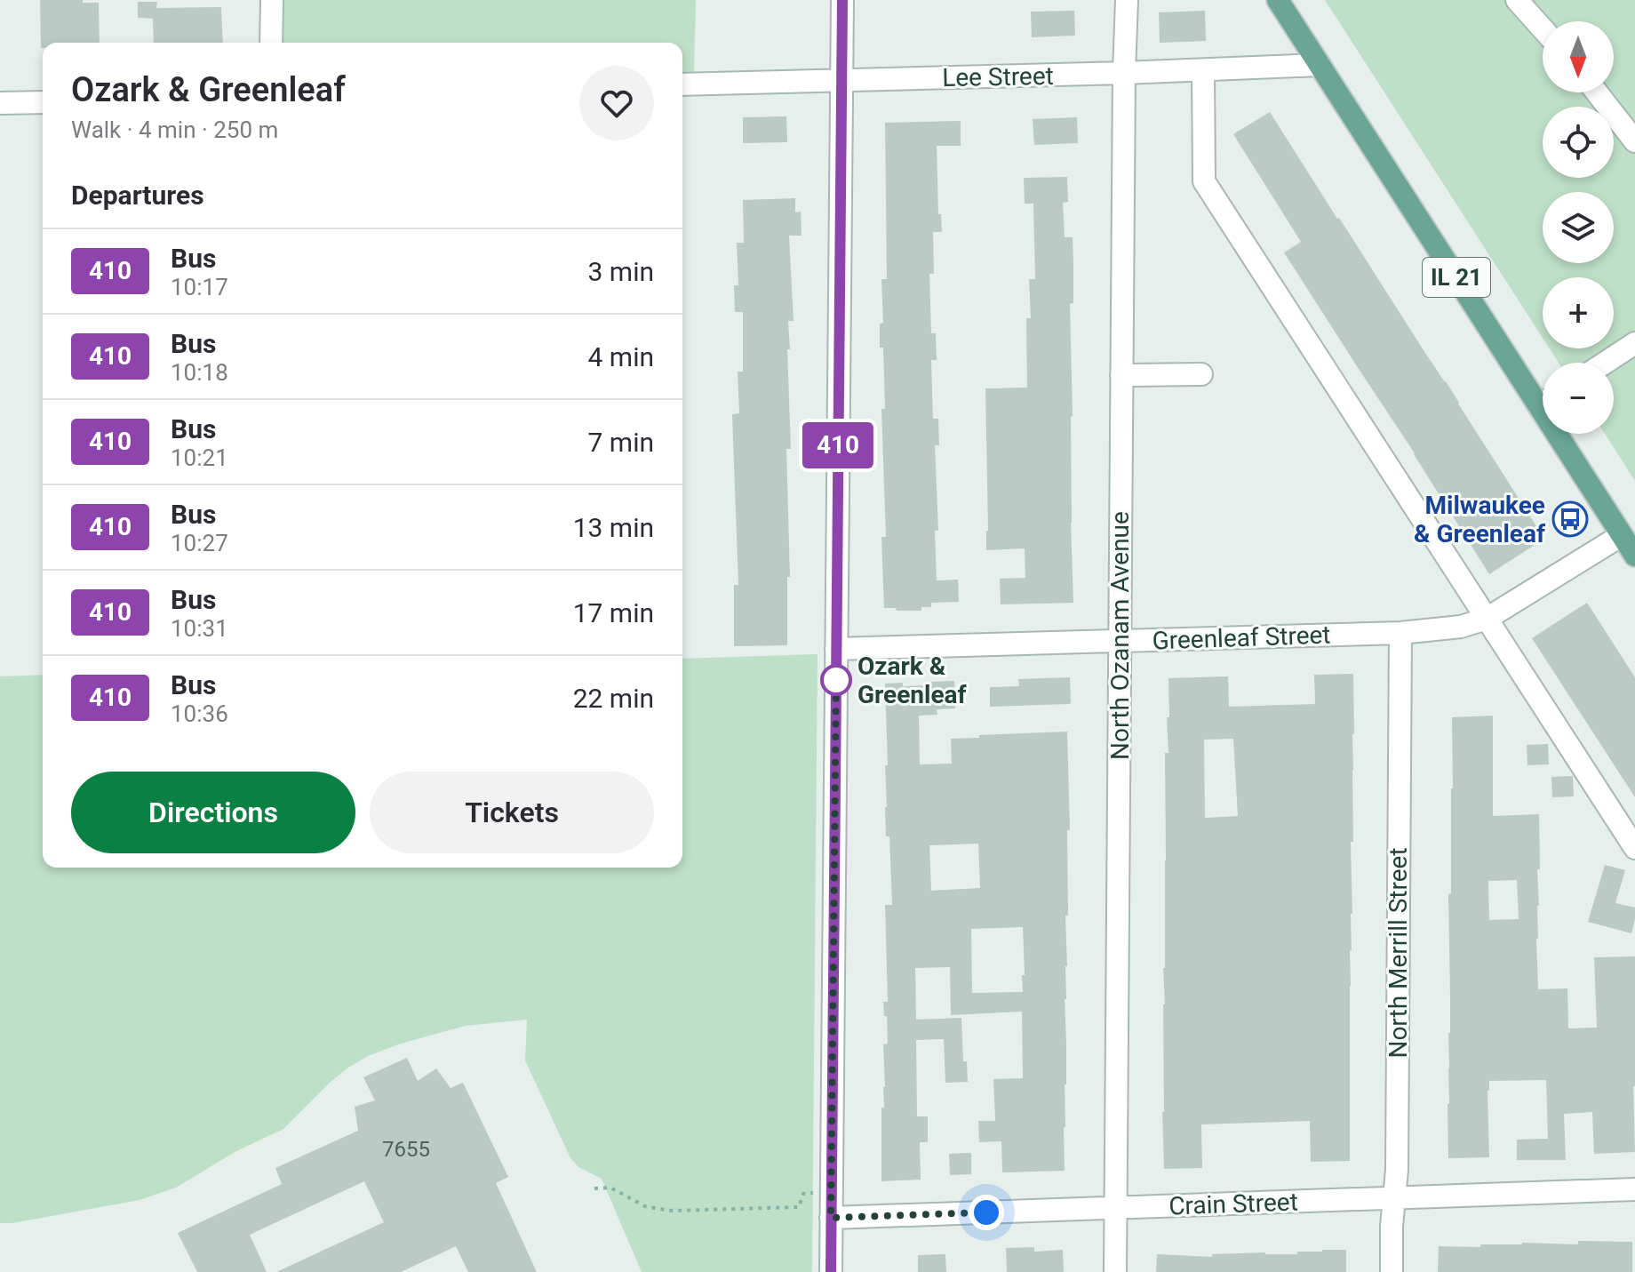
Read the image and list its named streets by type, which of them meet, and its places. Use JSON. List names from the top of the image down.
{
  "streets": {
    "main road": ["IL 21"],
    "street": [
      "Lee Street",
      "North Ozanam Avenue",
      "Greenleaf Street",
      "North Merrill Street",
      "Crain Street"
    ]
  },
  "crossings": [
    ["Lee Street", "IL 21"],
    ["Lee Street", "North Ozanam Avenue"],
    ["IL 21", "Greenleaf Street"],
    ["North Ozanam Avenue", "Greenleaf Street"],
    ["North Ozanam Avenue", "Crain Street"],
    ["Greenleaf Street", "North Merrill Street"],
    ["North Merrill Street", "Crain Street"]
  ],
  "places": {
    "bus stop": ["Milwaukee & Greenleaf"],
    "other": ["Ozark & Greenleaf"]
  },
  "lines": ["bus line 410"],
  "house_numbers": ["7655"],
  "north": "bottom",
  "page": {
    "on_map": "410",
    "map_buttons": ["+", "−"],
    "heading": [
      ["Ozark & Greenleaf", "Walk · 4 min · 250 m"],
      "Departures"
    ],
    "list": [
      {
        "mark": "410",
        "name": "Bus",
        "note": "10:17",
        "value": "3 min"
      },
      {
        "mark": "410",
        "name": "Bus",
        "note": "10:18",
        "value": "4 min"
      },
      {
        "mark": "410",
        "name": "Bus",
        "note": "10:21",
        "value": "7 min"
      },
      {
        "mark": "410",
        "name": "Bus",
        "note": "10:27",
        "value": "13 min"
      },
      {
        "mark": "410",
        "name": "Bus",
        "note": "10:31",
        "value": "17 min"
      },
      {
        "mark": "410",
        "name": "Bus",
        "note": "10:36",
        "value": "22 min"
      }
    ],
    "buttons": ["Directions", "Tickets"]
  }
}
